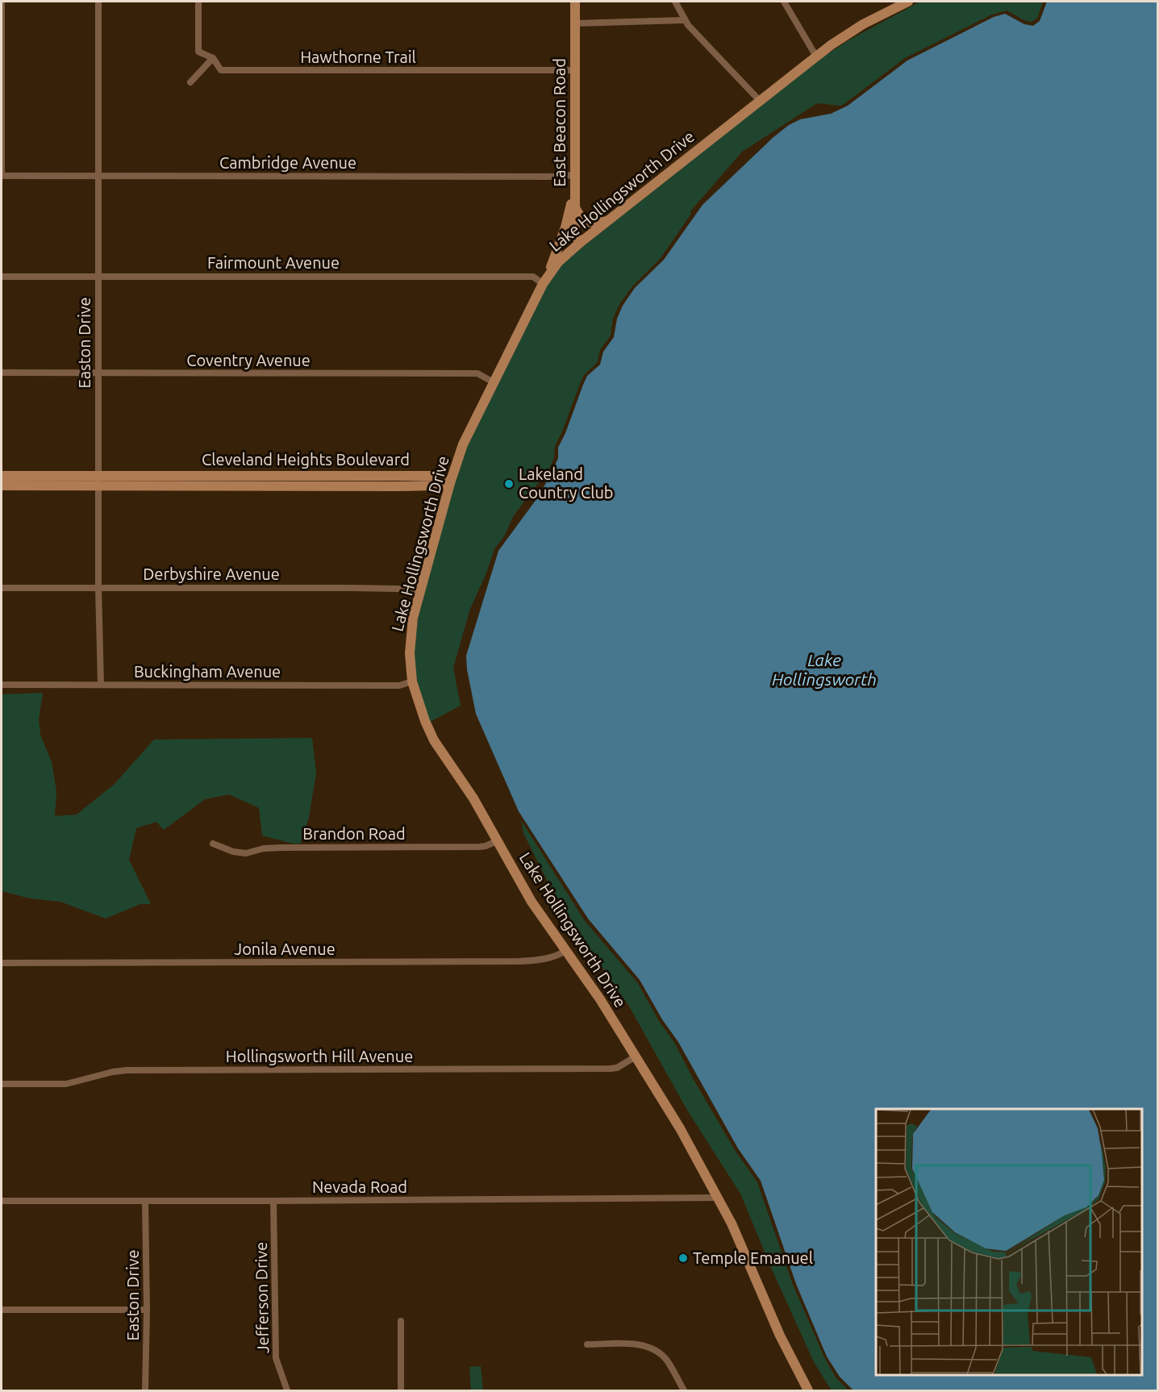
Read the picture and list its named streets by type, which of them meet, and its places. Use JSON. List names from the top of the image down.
{
  "streets": {
    "street": [
      "Hawthorne Trail",
      "East Beacon Road",
      "Cambridge Avenue",
      "Lake Hollingsworth Drive",
      "Fairmount Avenue",
      "Easton Drive",
      "Coventry Avenue",
      "Cleveland Heights Boulevard",
      "Derbyshire Avenue",
      "Buckingham Avenue",
      "Brandon Road",
      "Jonila Avenue",
      "Hollingsworth Hill Avenue",
      "Nevada Road",
      "Jefferson Drive"
    ]
  },
  "crossings": [
    ["Hawthorne Trail", "East Beacon Road"],
    ["East Beacon Road", "Cambridge Avenue"],
    ["East Beacon Road", "Lake Hollingsworth Drive"],
    ["Cambridge Avenue", "Easton Drive"],
    ["Lake Hollingsworth Drive", "Fairmount Avenue"],
    ["Lake Hollingsworth Drive", "Coventry Avenue"],
    ["Lake Hollingsworth Drive", "Cleveland Heights Boulevard"],
    ["Lake Hollingsworth Drive", "Derbyshire Avenue"],
    ["Lake Hollingsworth Drive", "Buckingham Avenue"],
    ["Lake Hollingsworth Drive", "Brandon Road"],
    ["Lake Hollingsworth Drive", "Jonila Avenue"],
    ["Lake Hollingsworth Drive", "Hollingsworth Hill Avenue"],
    ["Lake Hollingsworth Drive", "Nevada Road"],
    ["Fairmount Avenue", "Easton Drive"],
    ["Easton Drive", "Coventry Avenue"],
    ["Easton Drive", "Cleveland Heights Boulevard"],
    ["Easton Drive", "Derbyshire Avenue"],
    ["Easton Drive", "Buckingham Avenue"],
    ["Easton Drive", "Nevada Road"],
    ["Nevada Road", "Jefferson Drive"]
  ],
  "water": ["Lake Hollingsworth"],
  "places": ["Lakeland Country Club", "Temple Emanuel"]
}
